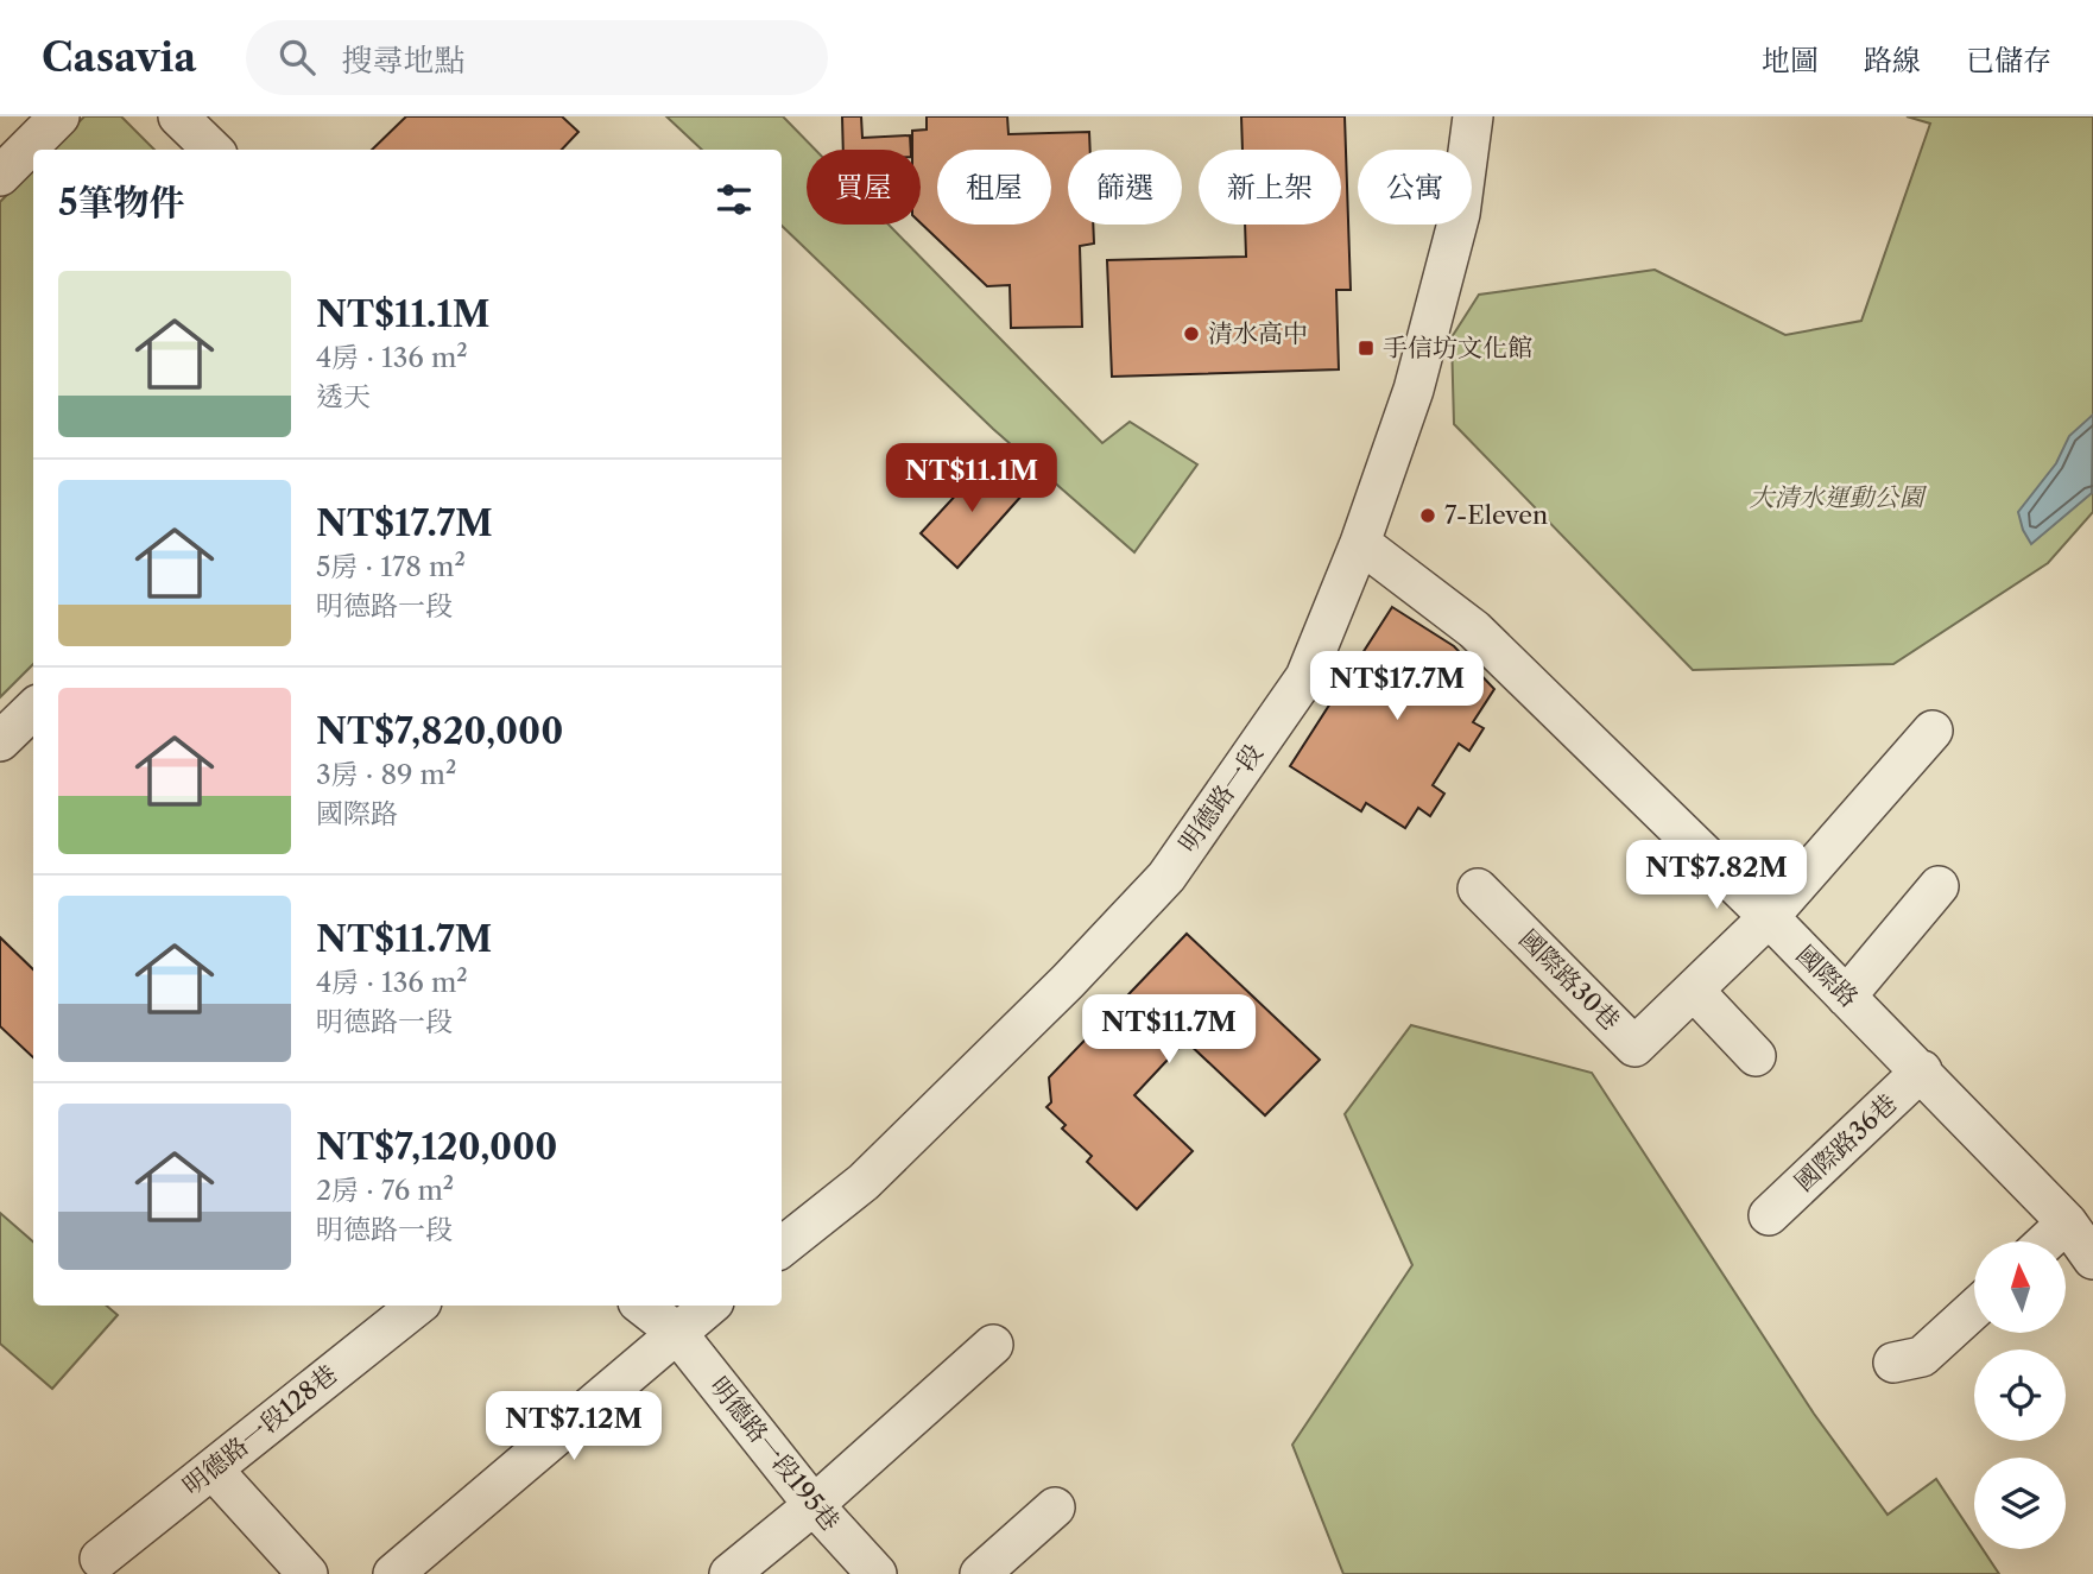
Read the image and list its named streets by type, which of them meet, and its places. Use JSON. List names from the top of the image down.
{
  "streets": {
    "street": [
      "明德路一段",
      "國際路",
      "國際路30巷",
      "國際路36巷",
      "明德路一段128巷",
      "明德路一段195巷"
    ]
  },
  "crossings": [
    ["明德路一段", "國際路"],
    ["國際路", "國際路30巷"],
    ["國際路", "國際路36巷"]
  ],
  "parks": ["大清水運動公園"],
  "places": {
    "other": ["清水高中", "7-Eleven"],
    "transit": ["手信坊文化館"]
  },
  "north": "top",
  "page": {
    "header": "Casavia",
    "search": "搜尋地點",
    "nav": ["地圖", "路線", "已儲存"],
    "chip": [
      "買屋",
      "租屋",
      "篩選",
      "新上架",
      "公寓"
    ],
    "heading": "5筆物件",
    "list": [
      {
        "name": "NT$11.1M",
        "note": "4房 · 136 m² · 透天"
      },
      {
        "name": "NT$17.7M",
        "note": "5房 · 178 m² · 明德路一段"
      },
      {
        "name": "NT$7,820,000",
        "note": "3房 · 89 m² · 國際路"
      },
      {
        "name": "NT$11.7M",
        "note": "4房 · 136 m² · 明德路一段"
      },
      {
        "name": "NT$7,120,000",
        "note": "2房 · 76 m² · 明德路一段"
      }
    ],
    "price": [
      "NT$11.1M",
      "NT$17.7M",
      "NT$7.82M",
      "NT$11.7M",
      "NT$7.12M"
    ]
  }
}
